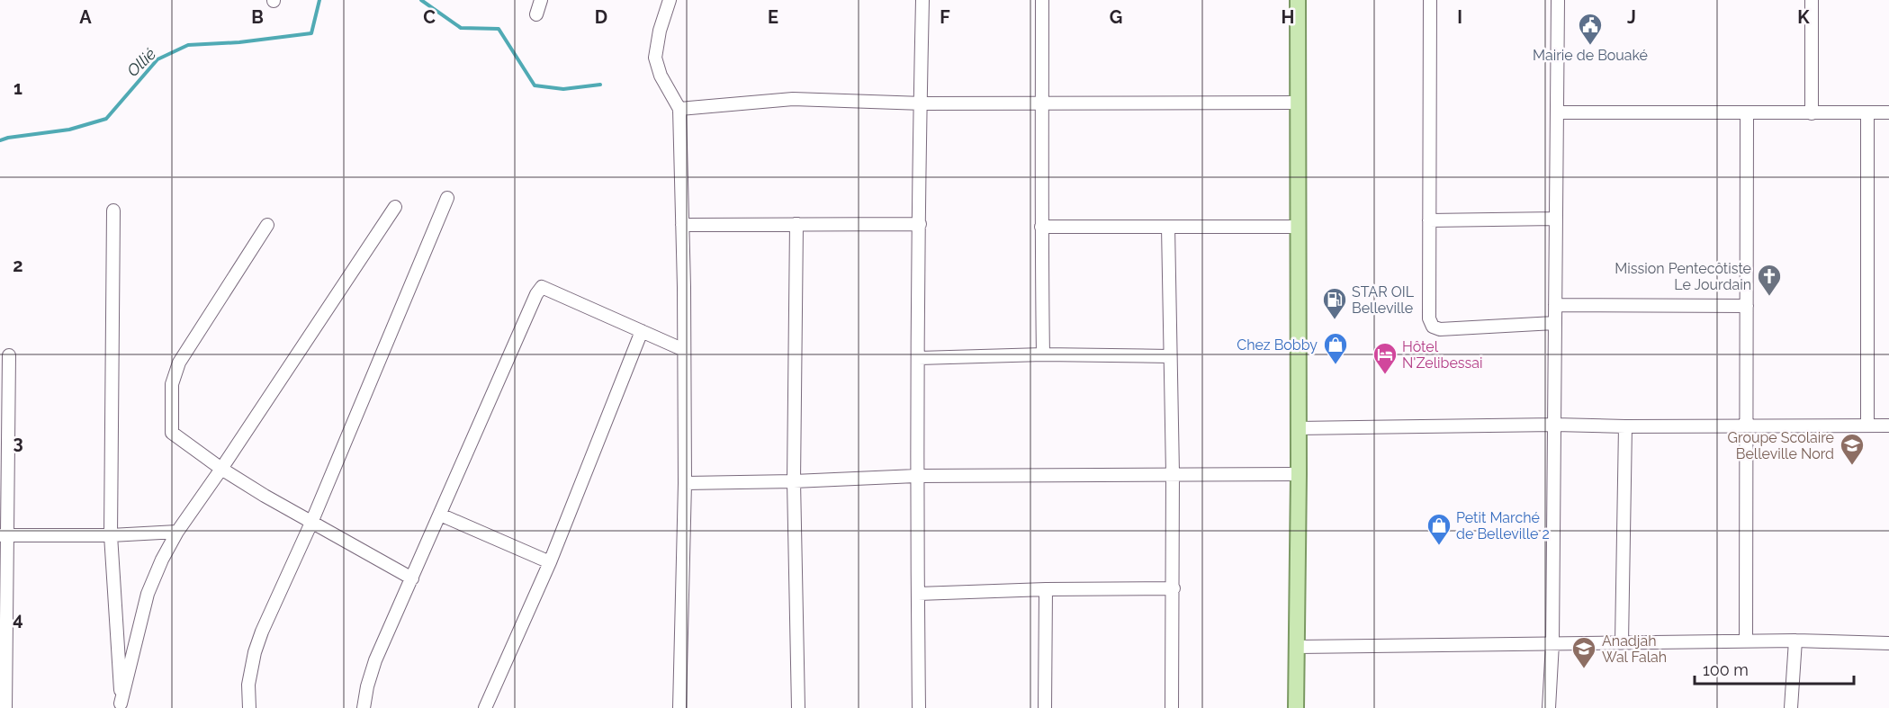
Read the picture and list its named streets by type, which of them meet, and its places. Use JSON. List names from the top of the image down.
{
  "water": ["Ollié"],
  "places": {
    "public building": ["Mairie de Bouaké"],
    "church": ["Mission Pentecôtiste Le Jourdain"],
    "fuel station": ["STAR OIL Belleville"],
    "shop": ["Chez Bobby", "Petit Marché de Belleville 2"],
    "hotel": ["Hôtel N'Zelibessai"],
    "school or university": ["Groupe Scolaire Belleville Nord", "Anadjah Wal Falah"]
  },
  "scale_bar": "100 m",
  "grid": {
    "columns": [
      "A",
      "B",
      "C",
      "D",
      "E",
      "F",
      "G",
      "H",
      "I",
      "J",
      "K"
    ],
    "rows": [
      "1",
      "2",
      "3",
      "4"
    ]
  }
}
